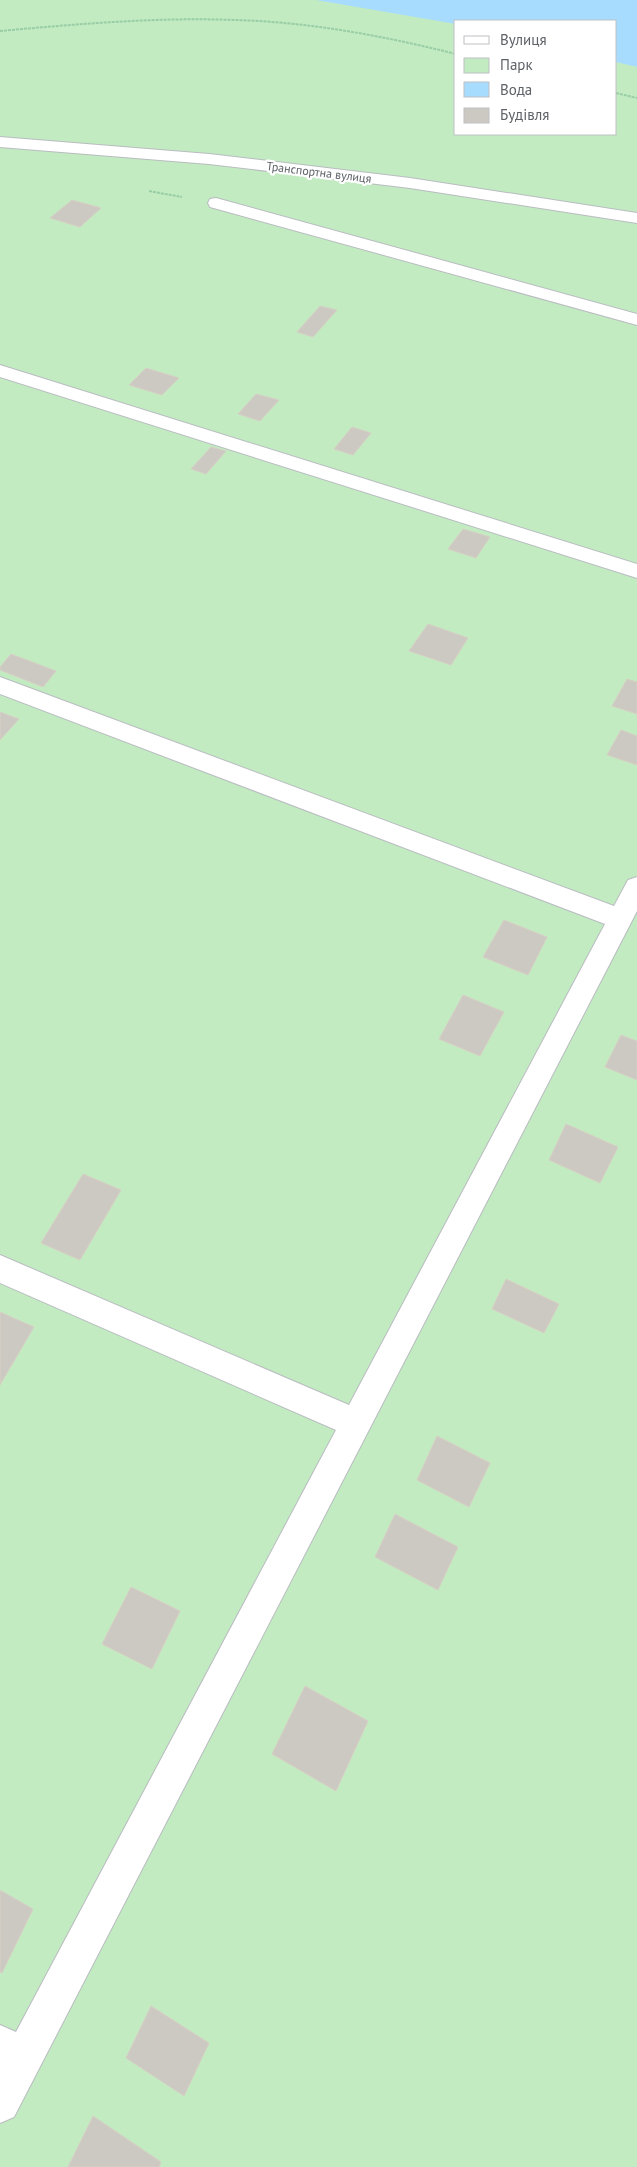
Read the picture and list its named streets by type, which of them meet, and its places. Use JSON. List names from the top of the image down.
{
  "streets": {
    "street": ["Транспортна вулиця"]
  },
  "legend": [
    "Вулиця",
    "Парк",
    "Вода",
    "Будівля"
  ]
}
